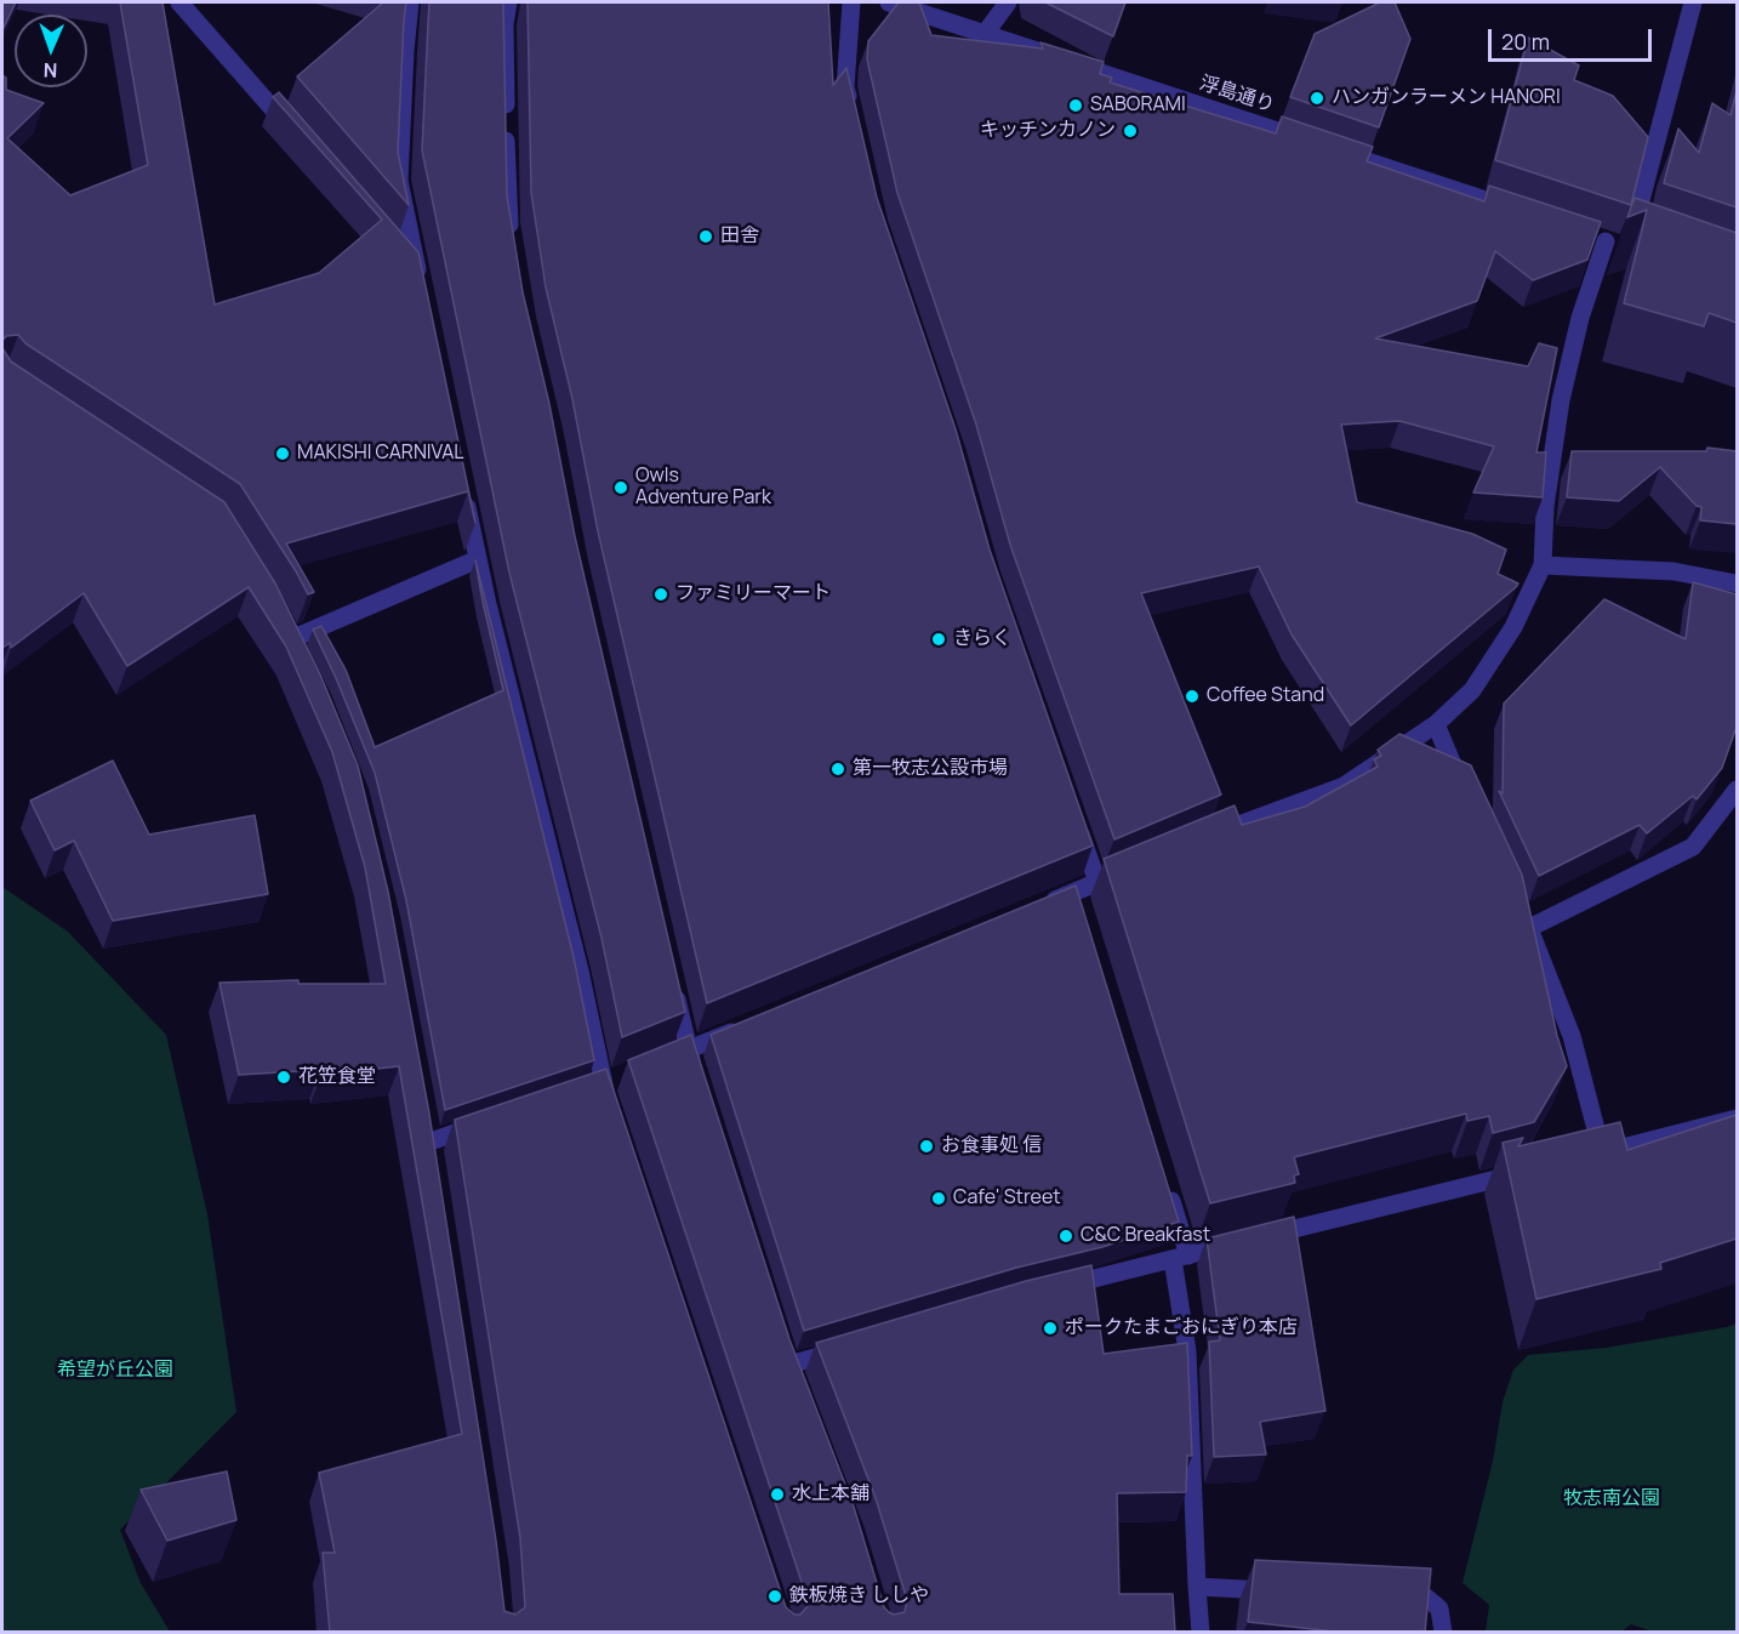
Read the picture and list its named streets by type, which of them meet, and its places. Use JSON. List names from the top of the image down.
{
  "streets": {
    "street": ["浮島通り"]
  },
  "parks": ["希望が丘公園", "牧志南公園"],
  "places": [
    "ハンガンラーメン HANORI",
    "SABORAMI",
    "キッチンカノン",
    "田舎",
    "MAKISHI CARNIVAL",
    "Owls Adventure Park",
    "ファミリーマート",
    "きらく",
    "Coffee Stand",
    "第一牧志公設市場",
    "花笠食堂",
    "お食事処 信",
    "Cafe' Street",
    "C&C Breakfast",
    "ポークたまごおにぎり本店",
    "水上本舗",
    "鉄板焼き ししや"
  ],
  "scale_bar": "20 m",
  "north": "bottom"
}
